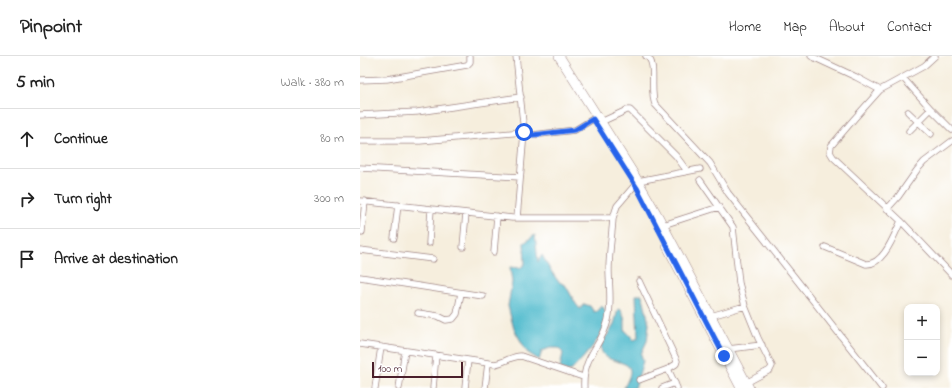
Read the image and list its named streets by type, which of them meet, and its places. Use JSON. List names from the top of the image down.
{
  "scale_bar": "100 m",
  "page": {
    "header": "Pinpoint",
    "nav": [
      "Home",
      "Map",
      "About",
      "Contact"
    ],
    "heading": ["5 min", "Walk · 380 m"],
    "list": [
      ["Continue", "80 m"],
      ["Turn right", "300 m"],
      "Arrive at destination"
    ],
    "map_buttons": ["+", "−"],
    "scale": "100 m"
  }
}
